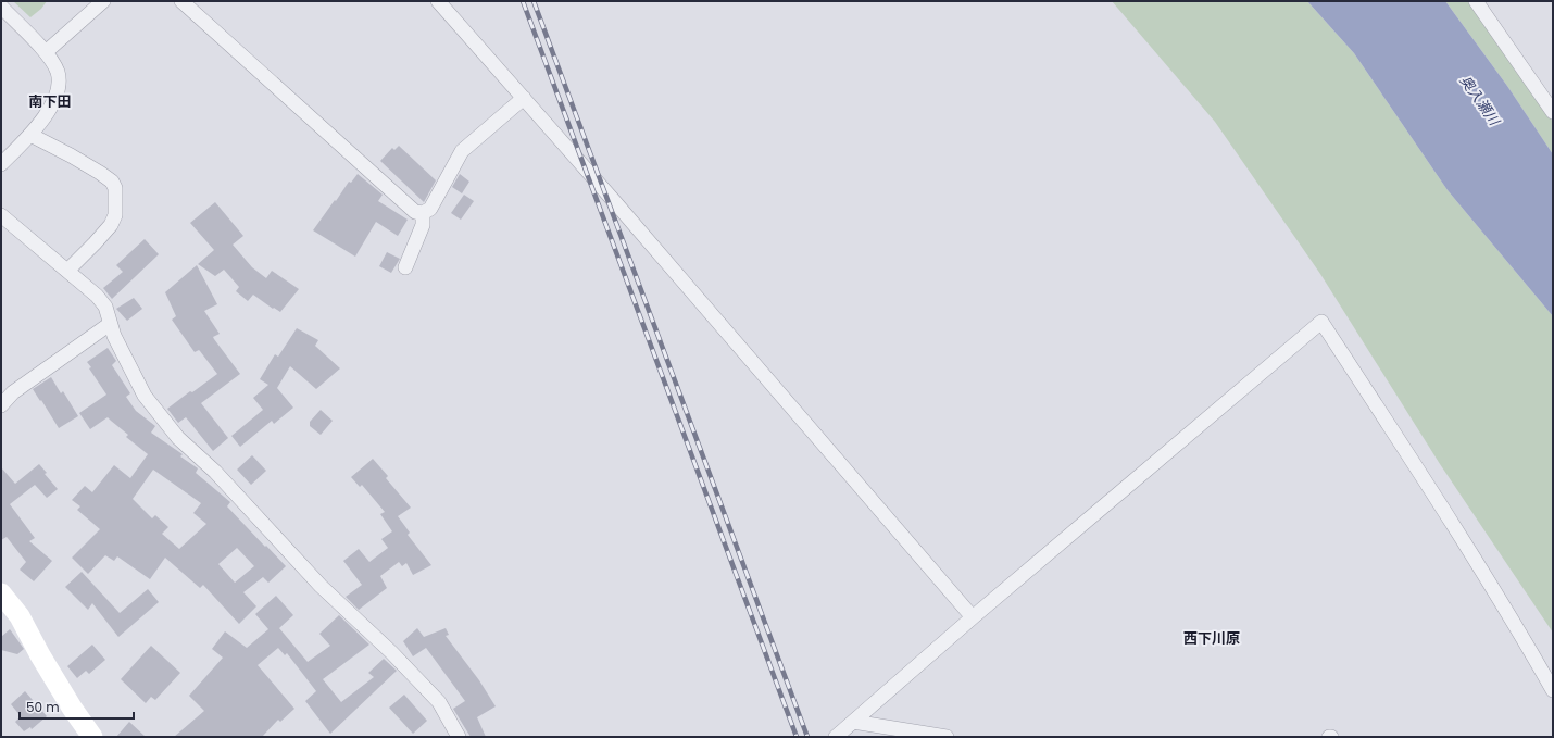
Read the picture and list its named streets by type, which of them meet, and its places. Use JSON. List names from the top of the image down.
{
  "districts": ["南下田", "西下川原"],
  "water": ["奥入瀬川"],
  "scale_bar": "50 m"
}
